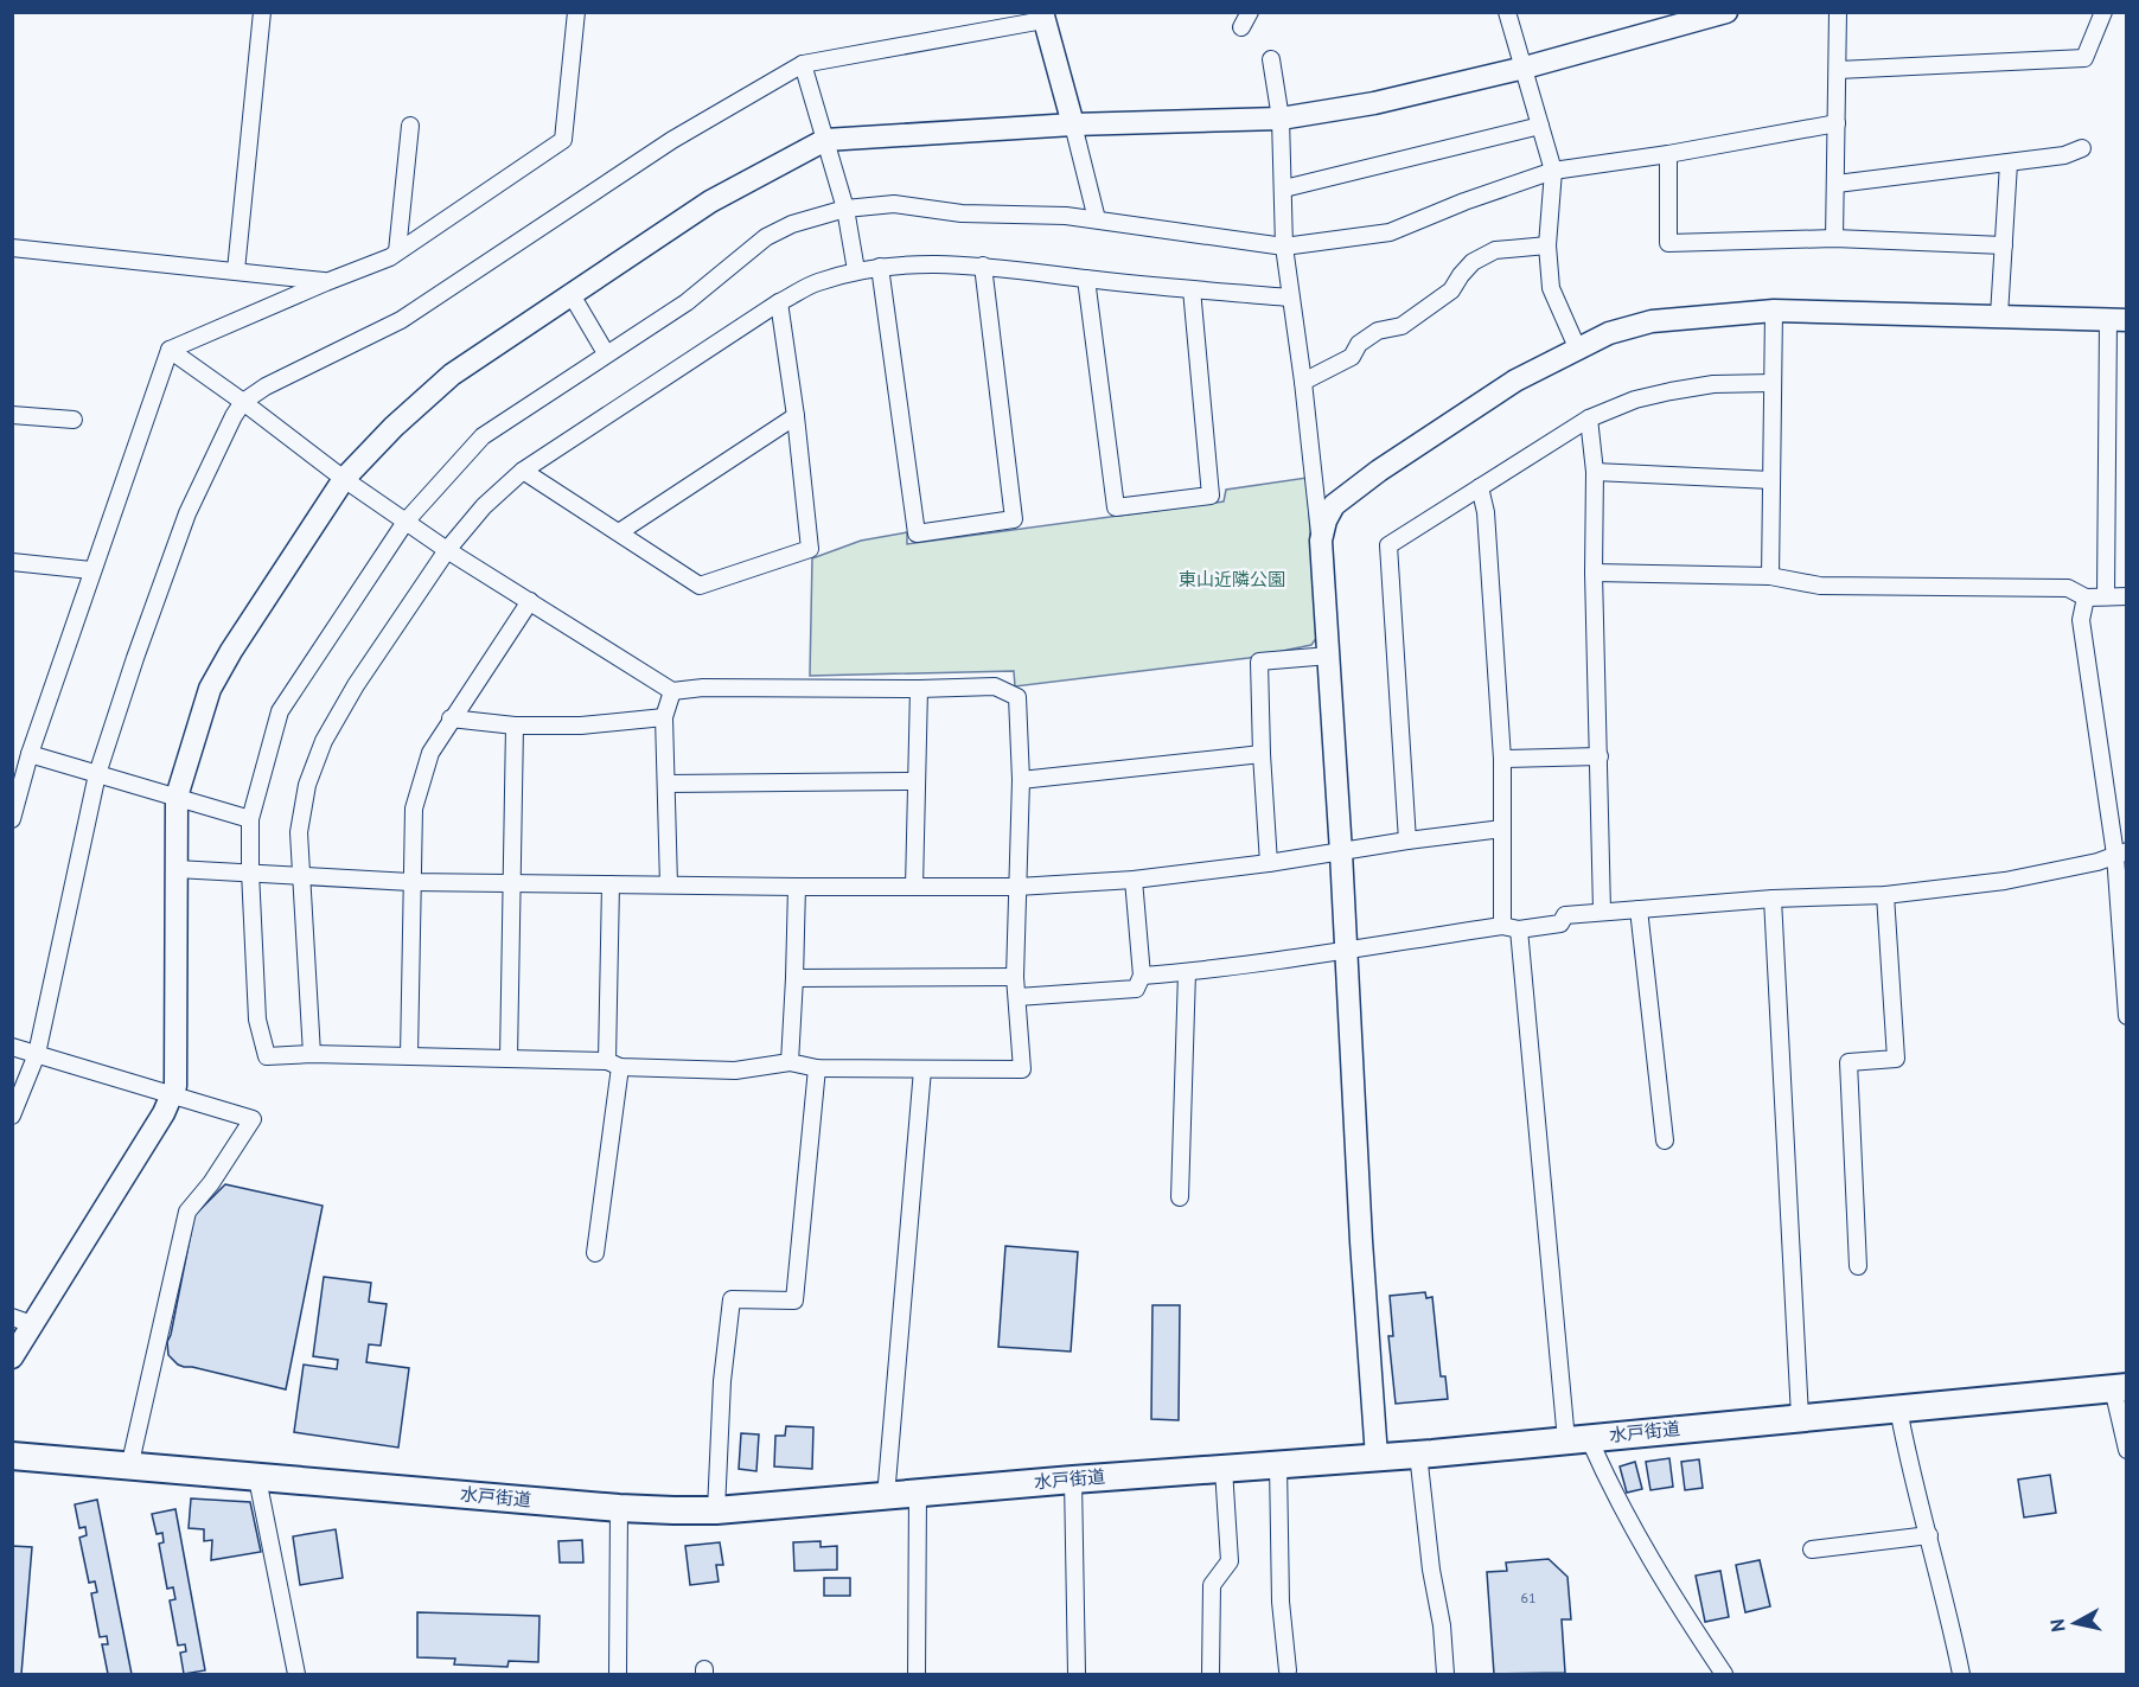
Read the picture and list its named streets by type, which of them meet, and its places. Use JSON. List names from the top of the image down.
{
  "streets": {
    "main road": ["水戸街道"]
  },
  "parks": ["東山近隣公園"],
  "house_numbers": ["61"],
  "north": "left"
}
